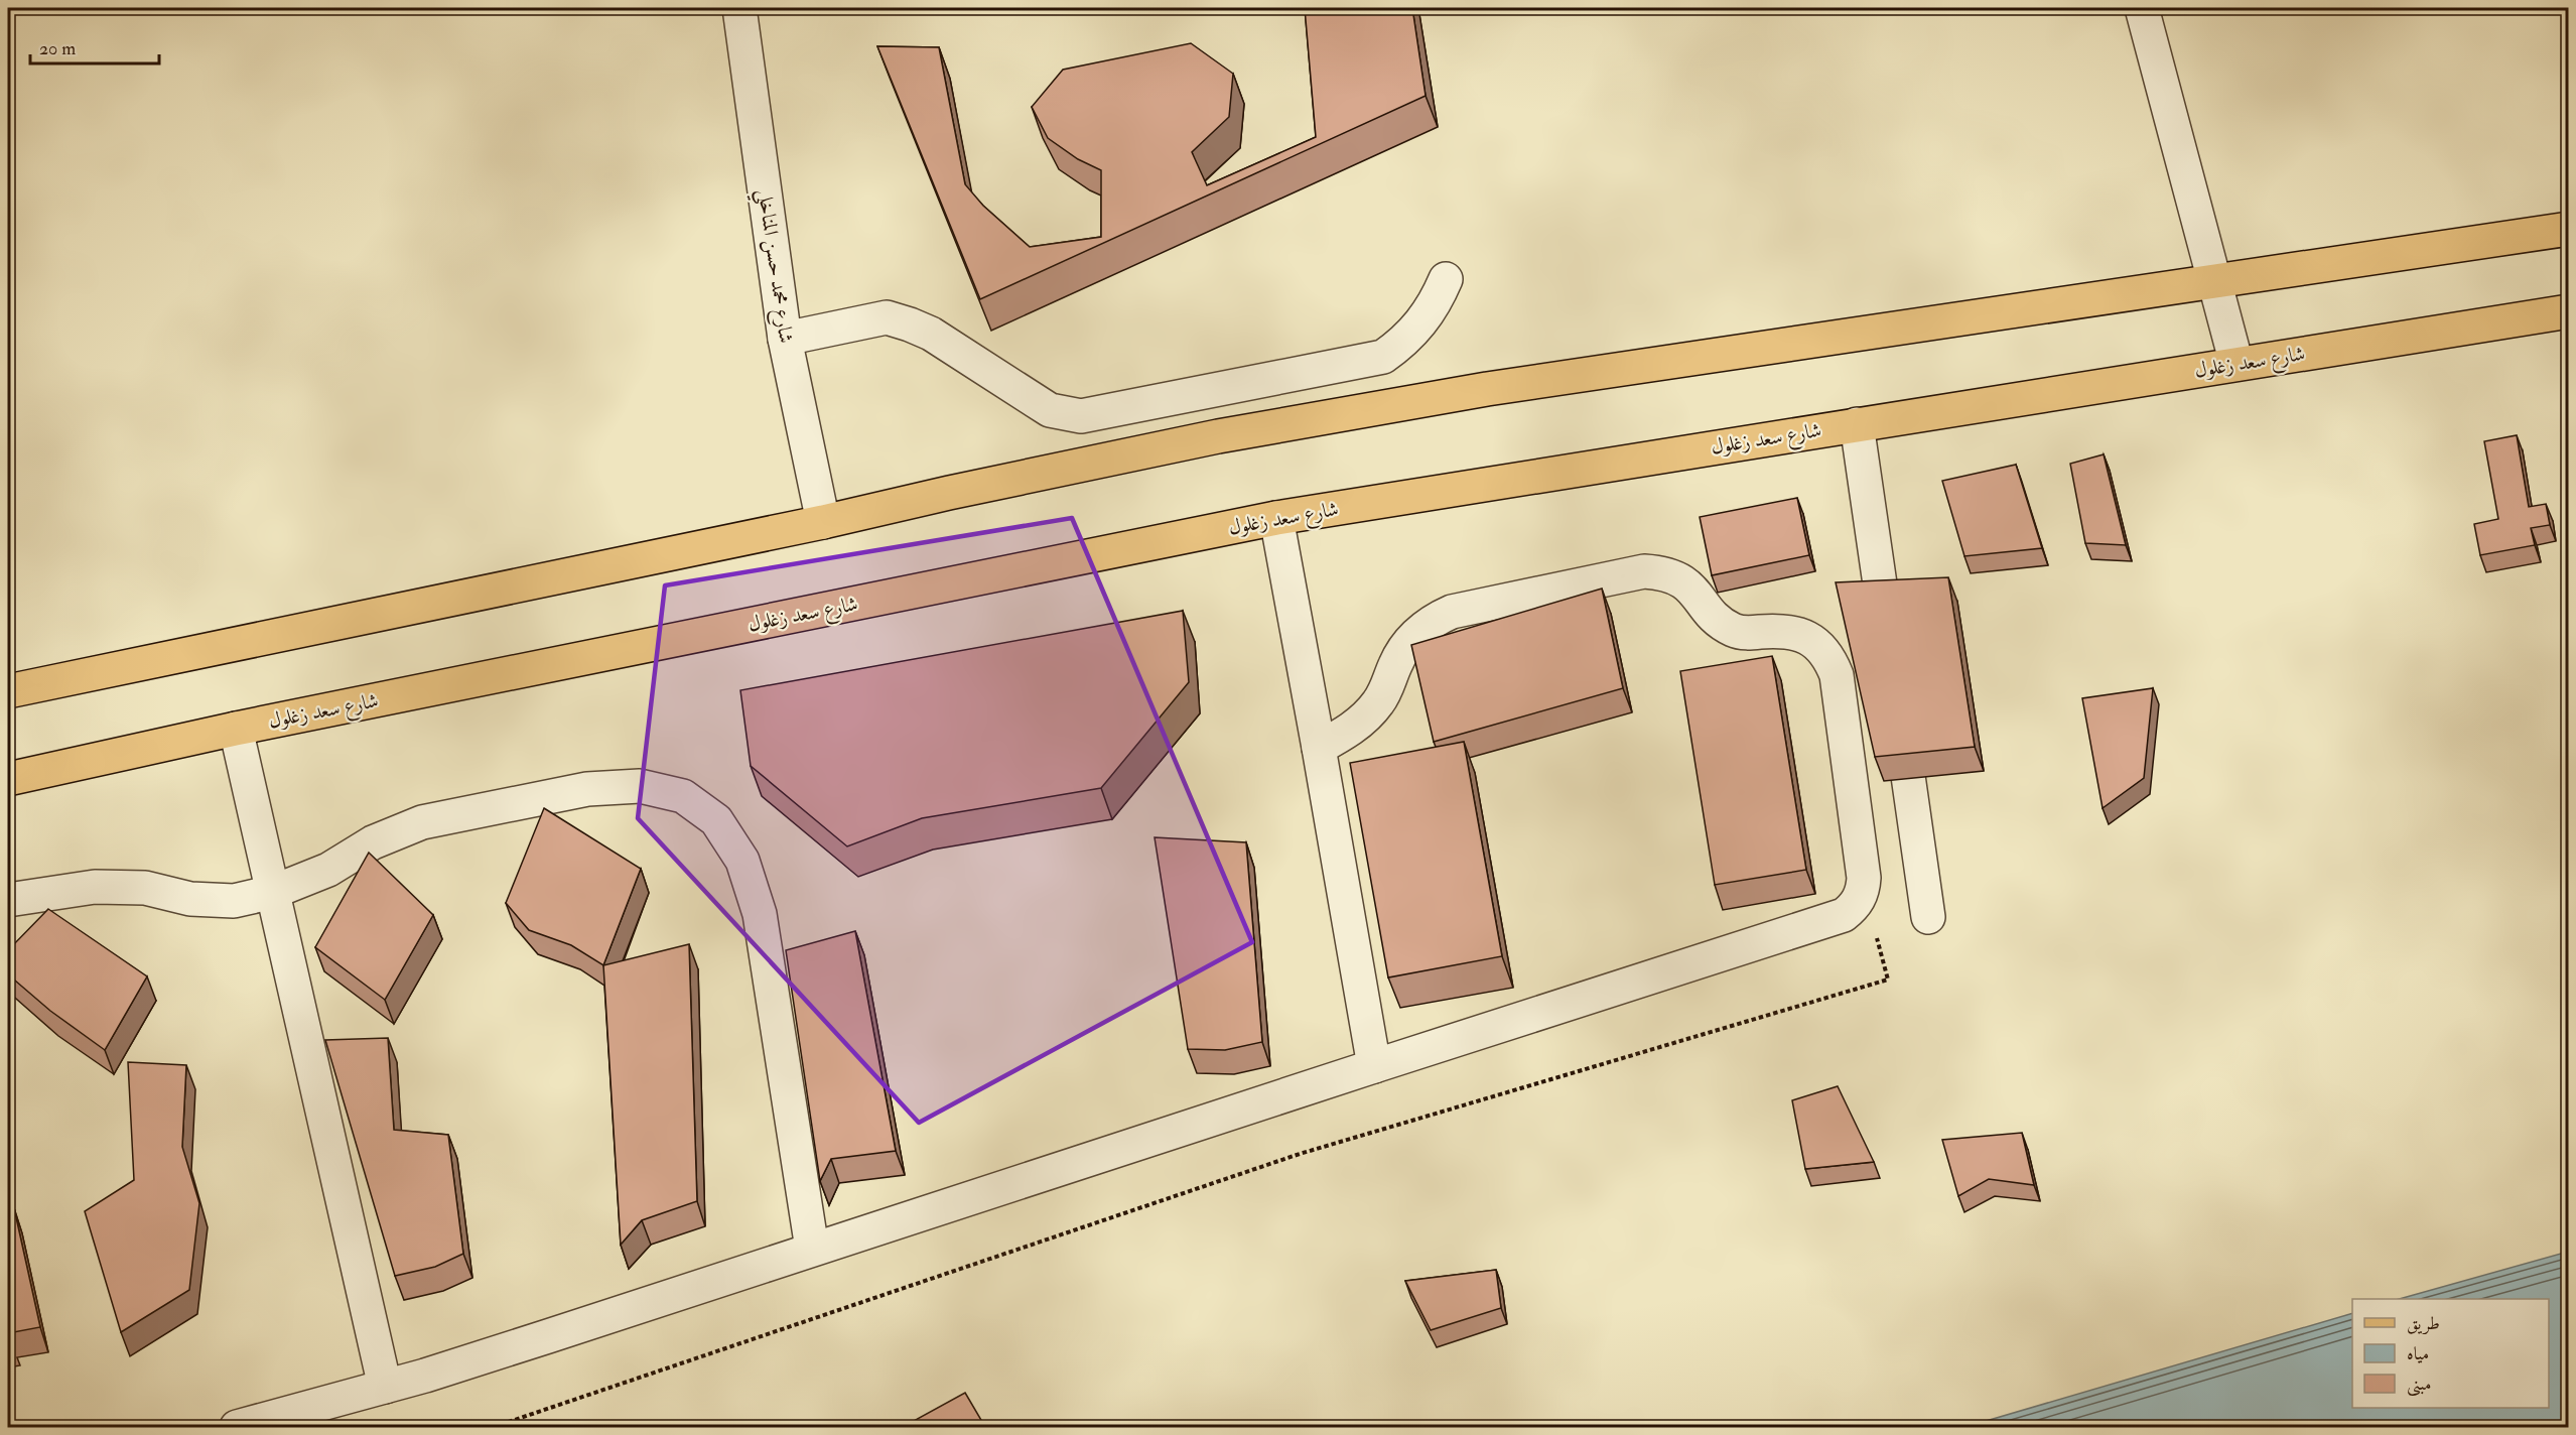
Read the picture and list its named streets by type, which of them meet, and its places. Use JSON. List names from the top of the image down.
{
  "streets": {
    "main road": ["شارع سعد زغلول"],
    "street": ["شارع محمد حسن المناخلي"]
  },
  "legend": ["طريق", "مياه", "مبنى"],
  "scale_bar": "20 m"
}
